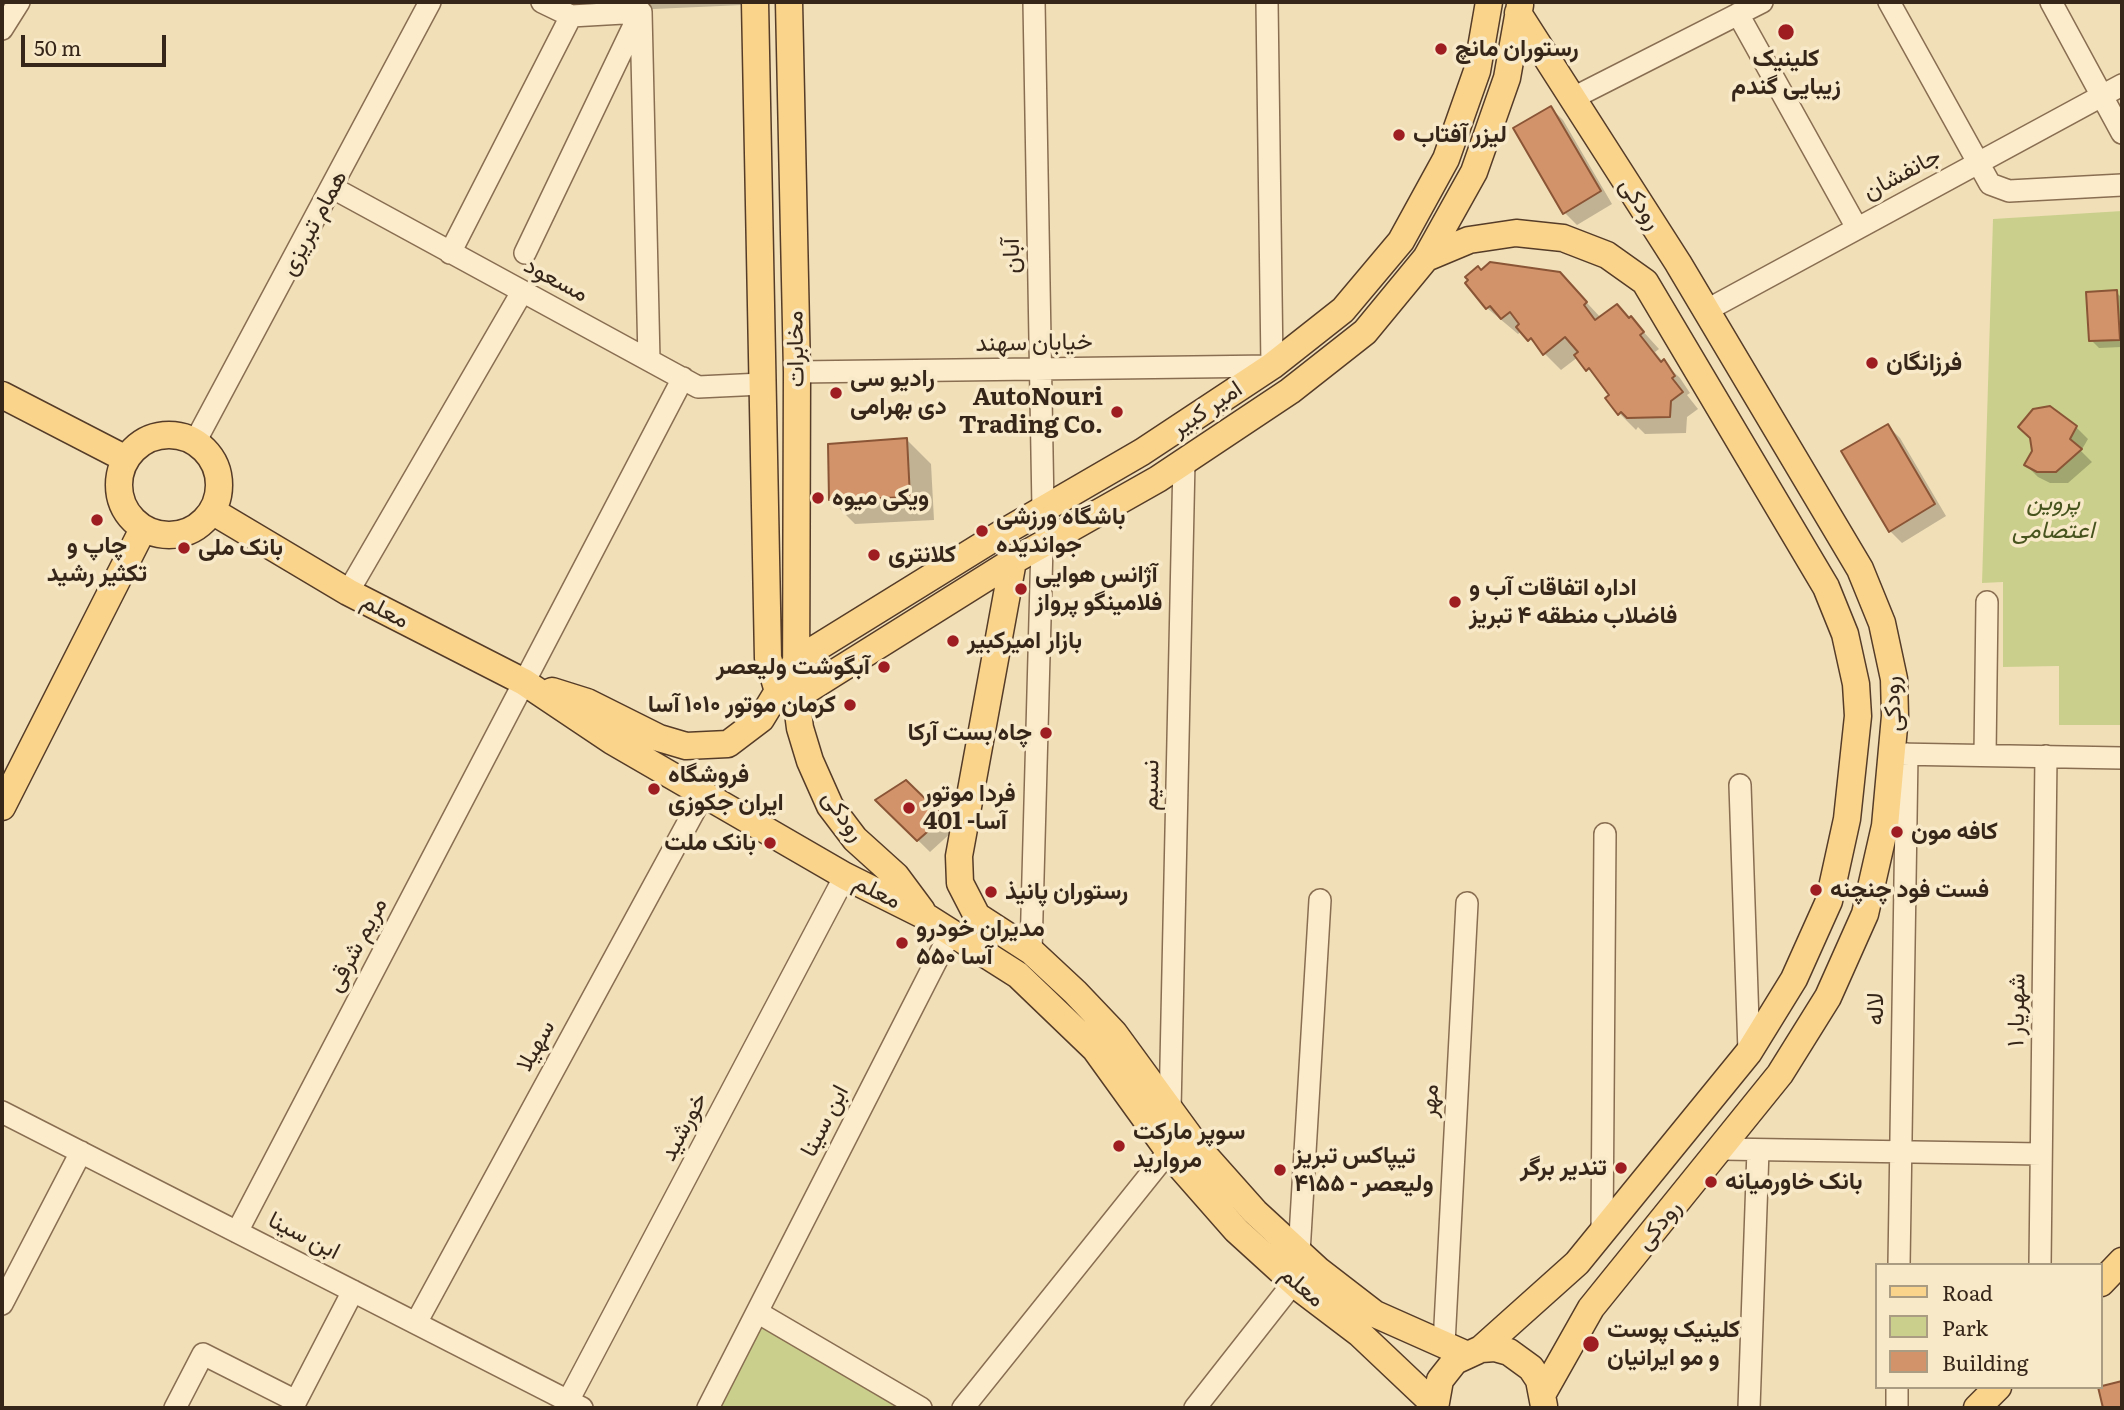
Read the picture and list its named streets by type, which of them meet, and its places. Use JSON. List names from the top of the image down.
{
  "streets": {
    "main road": [
      "رودکى",
      "مخابرات",
      "امیر کبیر",
      "معلم",
      "رودکی"
    ],
    "street": [
      "جانفشان",
      "همام تبریزی",
      "آبان",
      "مسعود",
      "خیابان سهند",
      "نسیم",
      "مریم شرقی",
      "لاله",
      "شهریار ۱",
      "سهیلا",
      "مهر",
      "ابن سینا",
      "خورشید"
    ]
  },
  "crossings": [
    ["جانفشان", "رودکى"],
    ["رودکى", "امیر کبیر"],
    ["رودکى", "معلم"],
    ["رودکى", "لاله"],
    ["رودکى", "مهر"],
    ["همام تبریزی", "مسعود"],
    ["همام تبریزی", "معلم"],
    ["آبان", "خیابان سهند"],
    ["آبان", "امیر کبیر"],
    ["مسعود", "مخابرات"],
    ["مسعود", "مریم شرقی"],
    ["خیابان سهند", "مخابرات"],
    ["خیابان سهند", "امیر کبیر"],
    ["مخابرات", "امیر کبیر"],
    ["مخابرات", "رودکی"],
    ["امیر کبیر", "معلم"],
    ["امیر کبیر", "نسیم"],
    ["امیر کبیر", "رودکی"],
    ["معلم", "نسیم"],
    ["معلم", "رودکی"],
    ["معلم", "مریم شرقی"],
    ["معلم", "سهیلا"],
    ["معلم", "مهر"],
    ["معلم", "ابن سینا"],
    ["معلم", "خورشید"],
    ["مریم شرقی", "ابن سینا"],
    ["سهیلا", "ابن سینا"],
    ["ابن سینا", "خورشید"]
  ],
  "parks": ["پروین اعتصامى"],
  "places": [
    "کلینیک زیبایی گندم",
    "رستوران مانچ",
    "لیزر آفتاب",
    "فرزانگان",
    "رادیو سی دی بهرامی",
    "AutoNouri Trading Co.",
    "ویکی میوه",
    "چاپ و تکثیر رشید",
    "باشگاه ورزشی جواندیده",
    "بانک ملی",
    "کلانتری",
    "آژانس هوایی فلامینگو پرواز",
    "اداره اتفاقات آب و فاضلاب منطقه ۴ تبریز",
    "بازار امیرکبیر",
    "آبگوشت ولیعصر",
    "کرمان موتور ۱۰۱۰ آسا",
    "چاه بست آرکا",
    "فروشگاه ایران جکوزی",
    "فردا موتور 401 -آسا",
    "کافه مون",
    "بانک ملت",
    "فست فود چنچنه",
    "رستوران پانیذ",
    "مدیران خودرو ۵۵۰ آسا",
    "سوپر مارکت مروارید",
    "تندیر برگر",
    "تیپاکس تبریز ولیعصر - ۴۱۵۵",
    "بانک خاورمیانه",
    "کلینیک پوست و مو ایرانیان"
  ],
  "legend": ["Road", "Park", "Building"],
  "scale_bar": "50 m"
}
